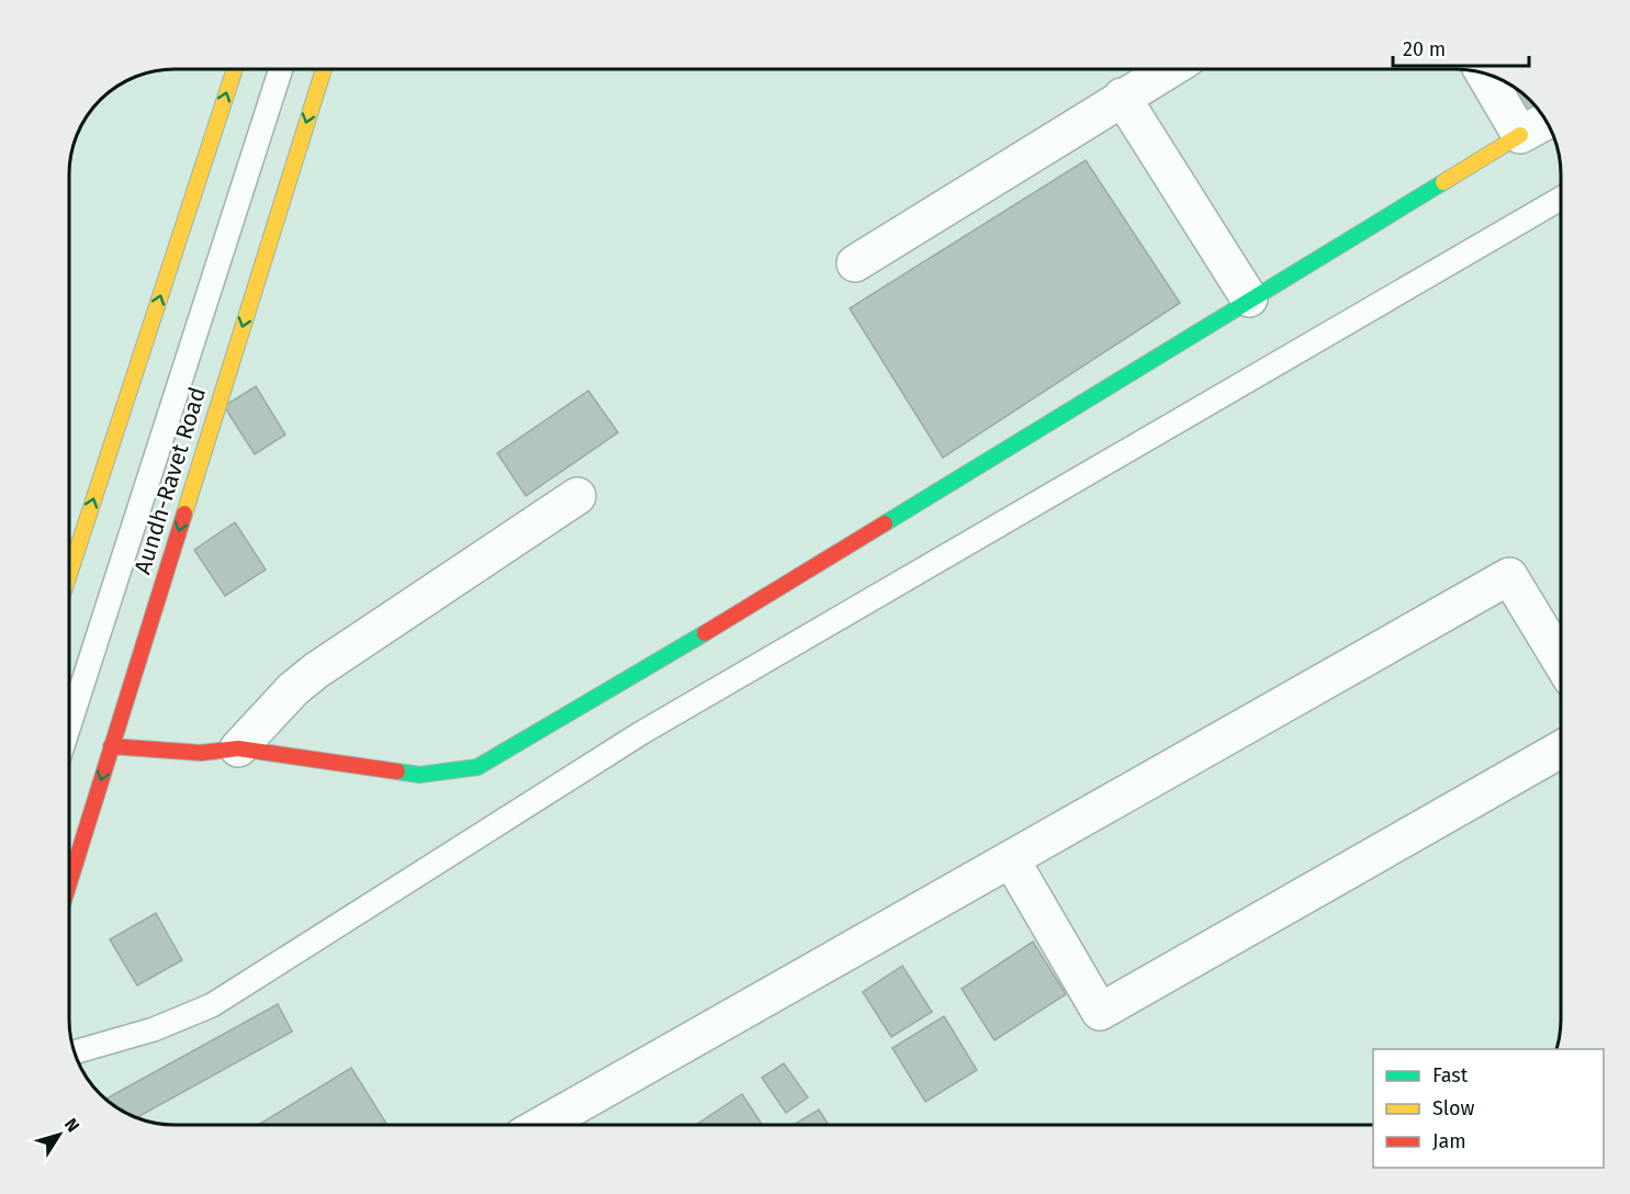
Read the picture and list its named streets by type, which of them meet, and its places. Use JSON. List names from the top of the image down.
{
  "streets": {
    "street": ["Aundh-Ravet Road"]
  },
  "legend": ["Fast", "Slow", "Jam"],
  "scale_bar": "20 m",
  "north": "top right"
}
